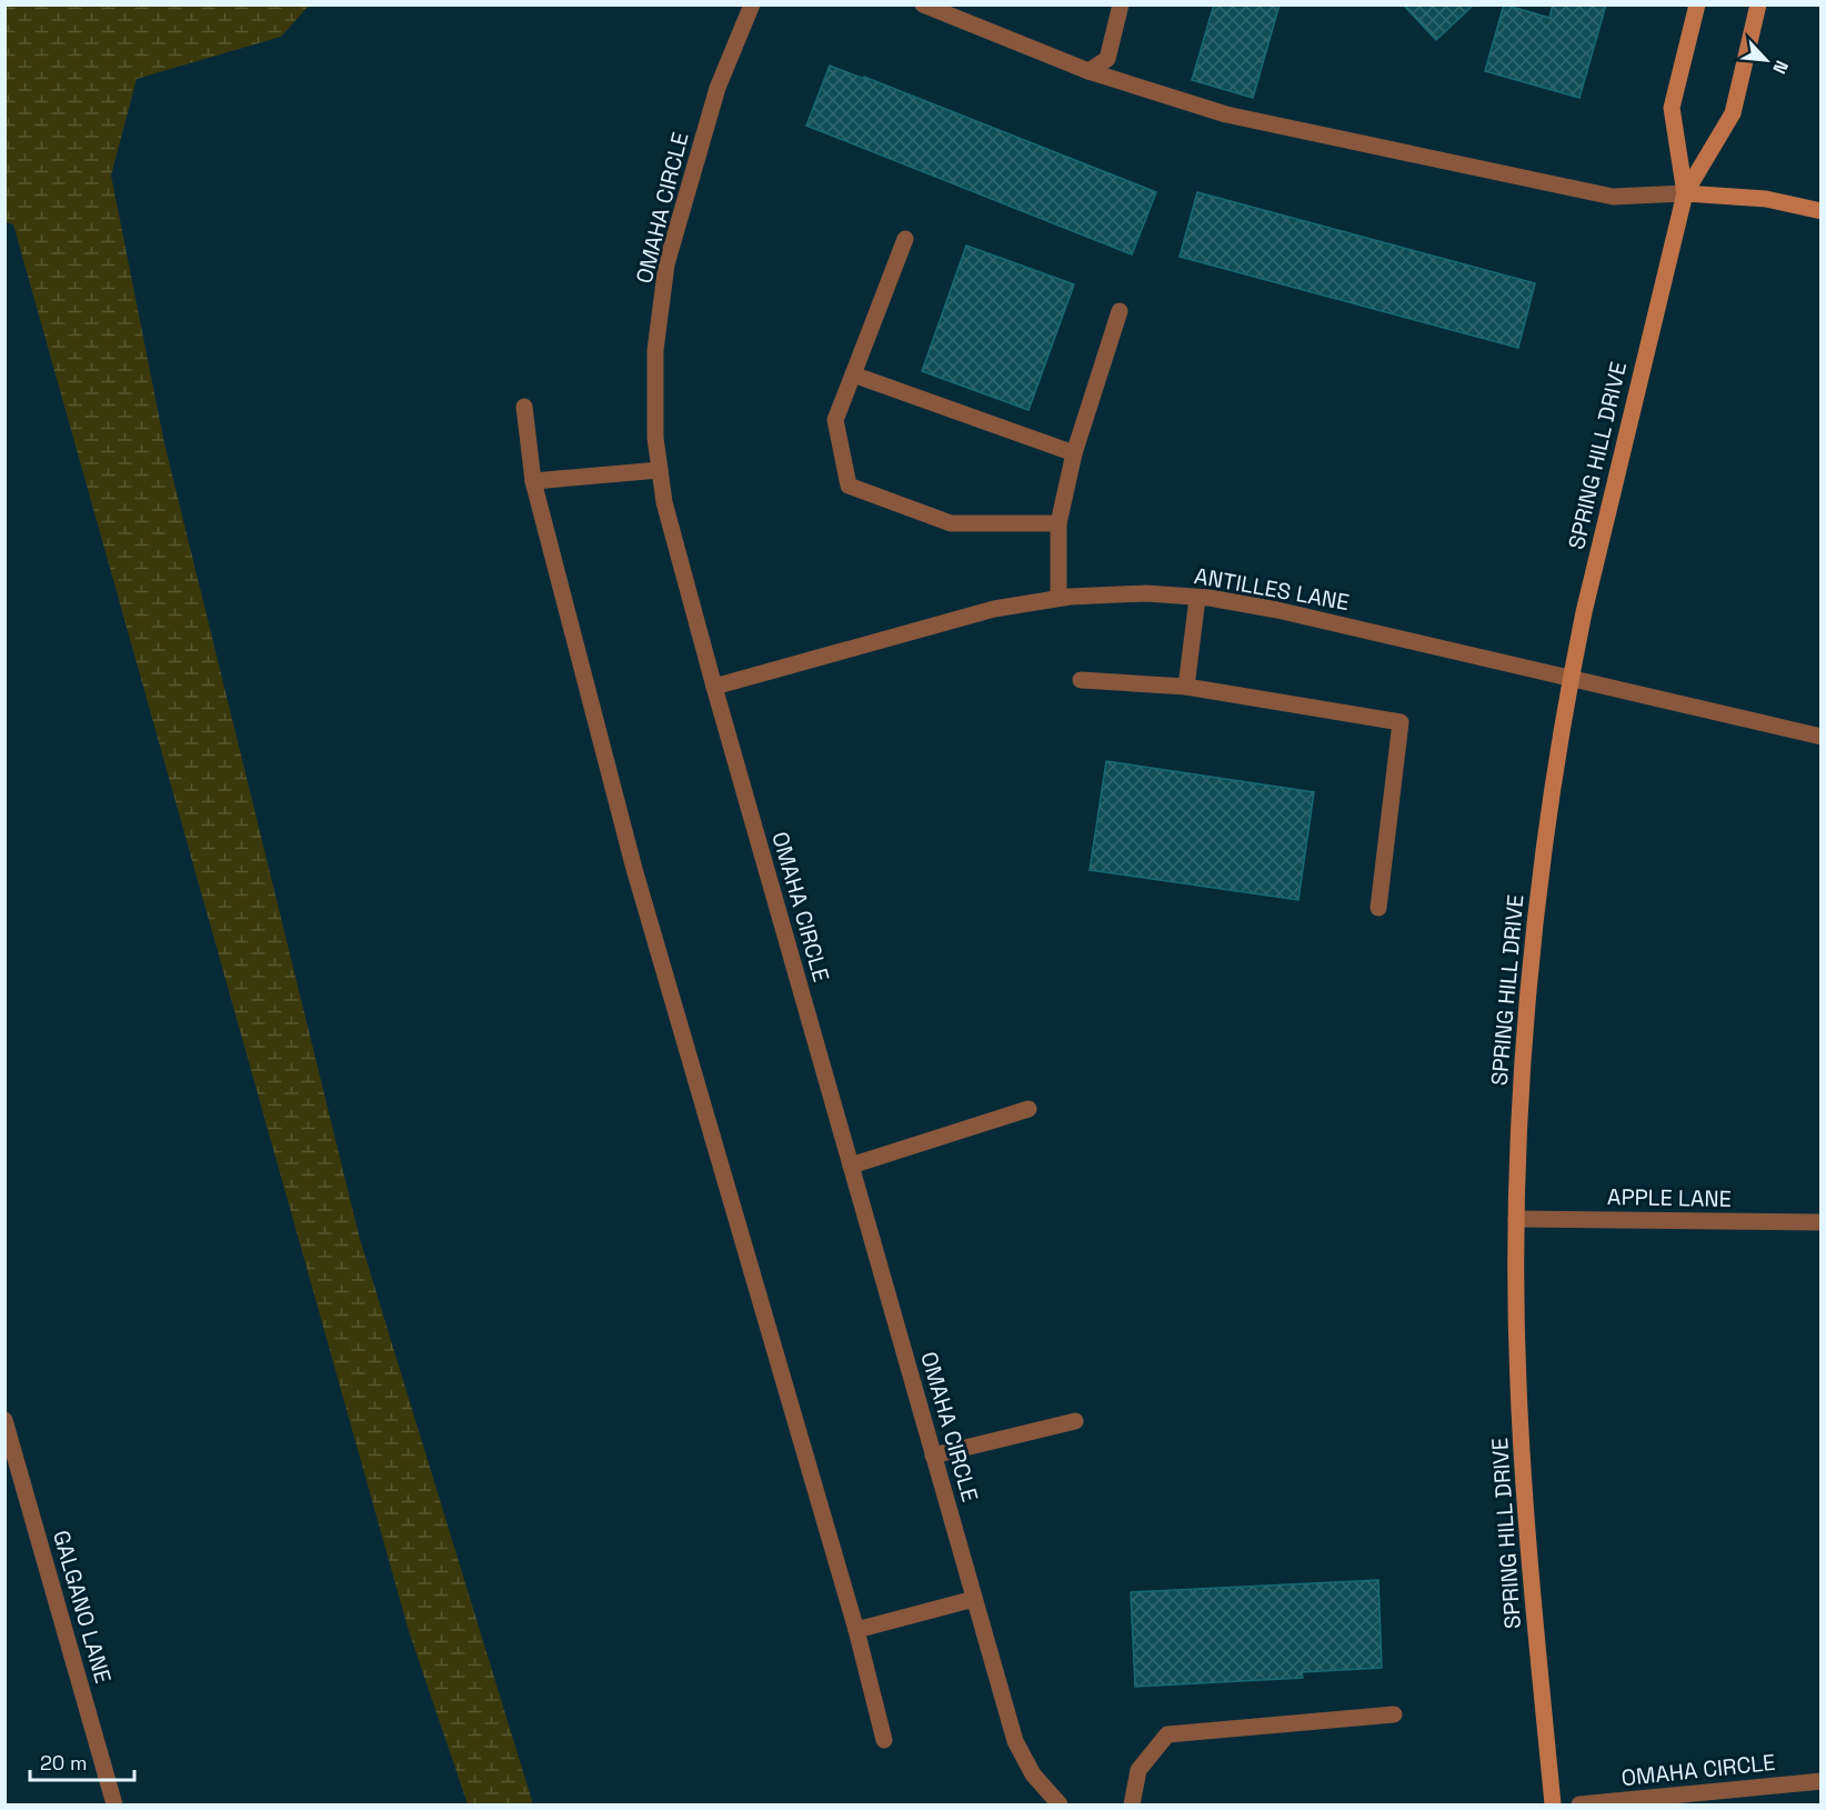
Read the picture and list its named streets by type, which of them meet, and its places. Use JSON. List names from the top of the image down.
{
  "streets": {
    "main road": ["SPRING HILL DRIVE"],
    "street": [
      "OMAHA CIRCLE",
      "ANTILLES LANE",
      "APPLE LANE",
      "GALGANO LANE"
    ]
  },
  "crossings": [
    ["OMAHA CIRCLE", "ANTILLES LANE"],
    ["SPRING HILL DRIVE", "ANTILLES LANE"],
    ["SPRING HILL DRIVE", "APPLE LANE"]
  ],
  "scale_bar": "20 m",
  "north": "bottom right"
}
